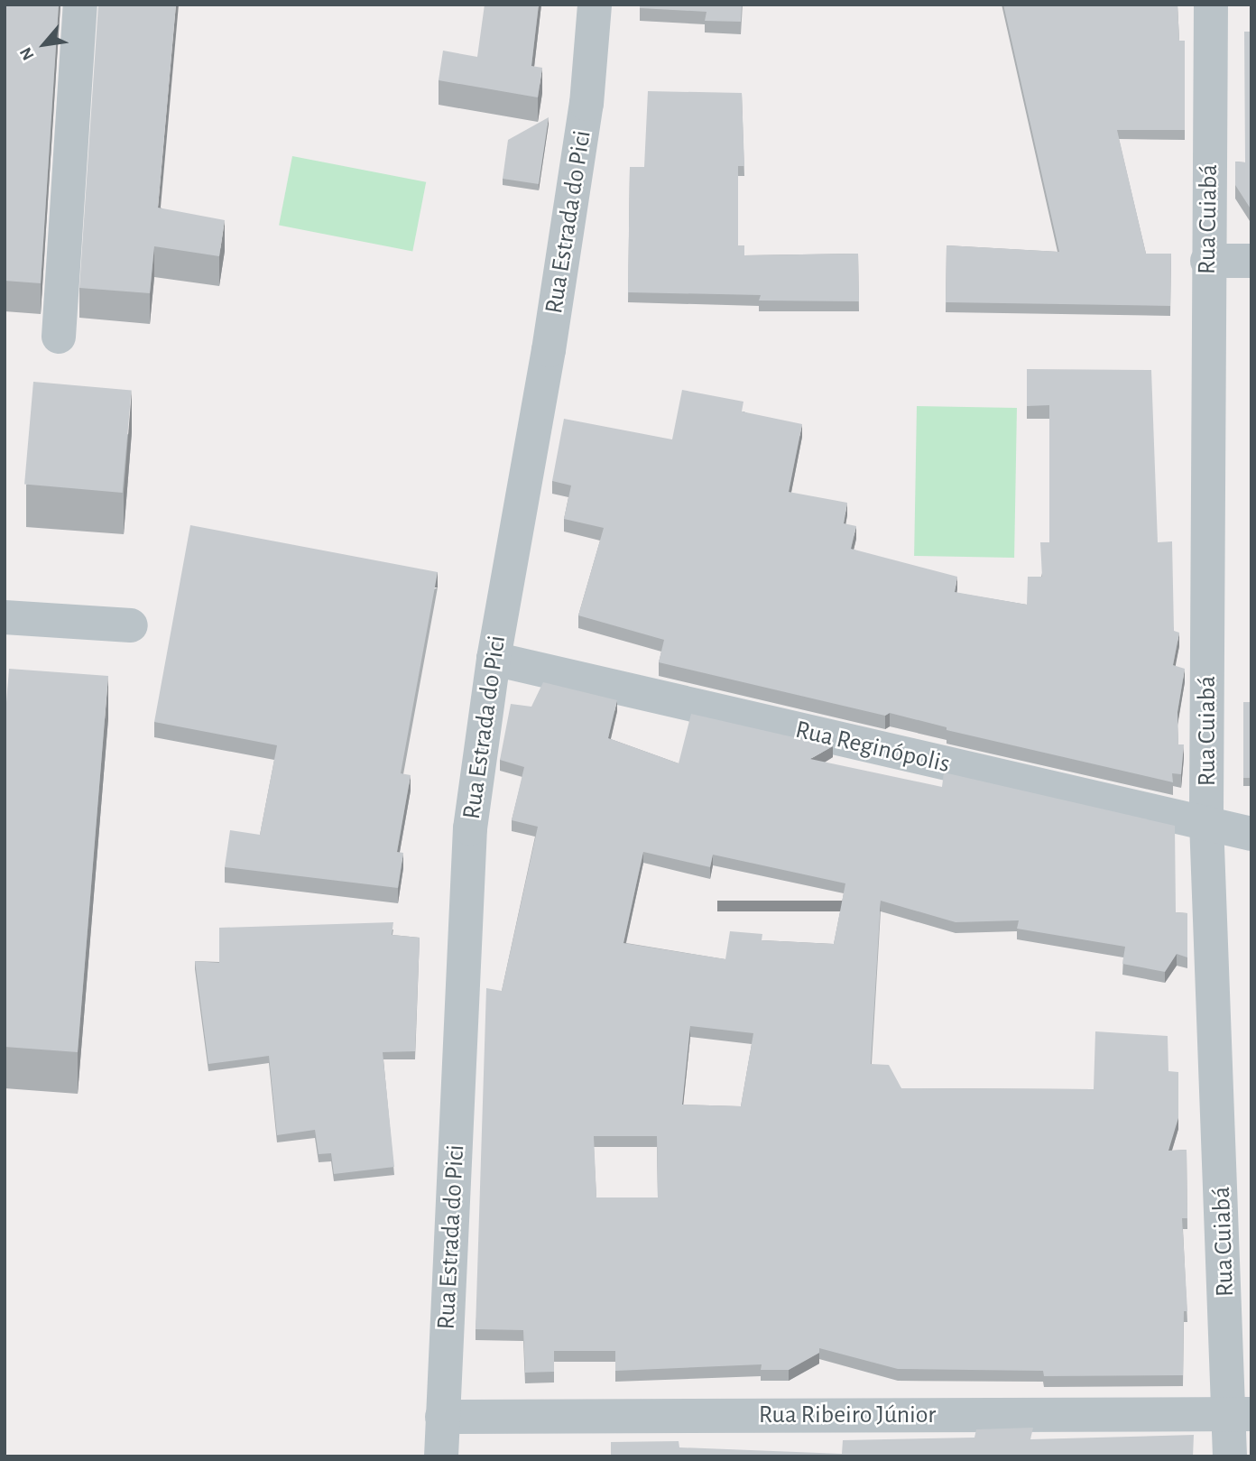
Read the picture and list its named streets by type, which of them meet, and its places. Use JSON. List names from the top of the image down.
{
  "streets": {
    "street": [
      "Rua Cuiabá",
      "Rua Estrada do Pici",
      "Rua Reginópolis",
      "Rua Ribeiro Júnior"
    ]
  },
  "crossings": [
    ["Rua Cuiabá", "Rua Reginópolis"],
    ["Rua Cuiabá", "Rua Ribeiro Júnior"],
    ["Rua Estrada do Pici", "Rua Reginópolis"],
    ["Rua Estrada do Pici", "Rua Ribeiro Júnior"]
  ],
  "north": "bottom left"
}
